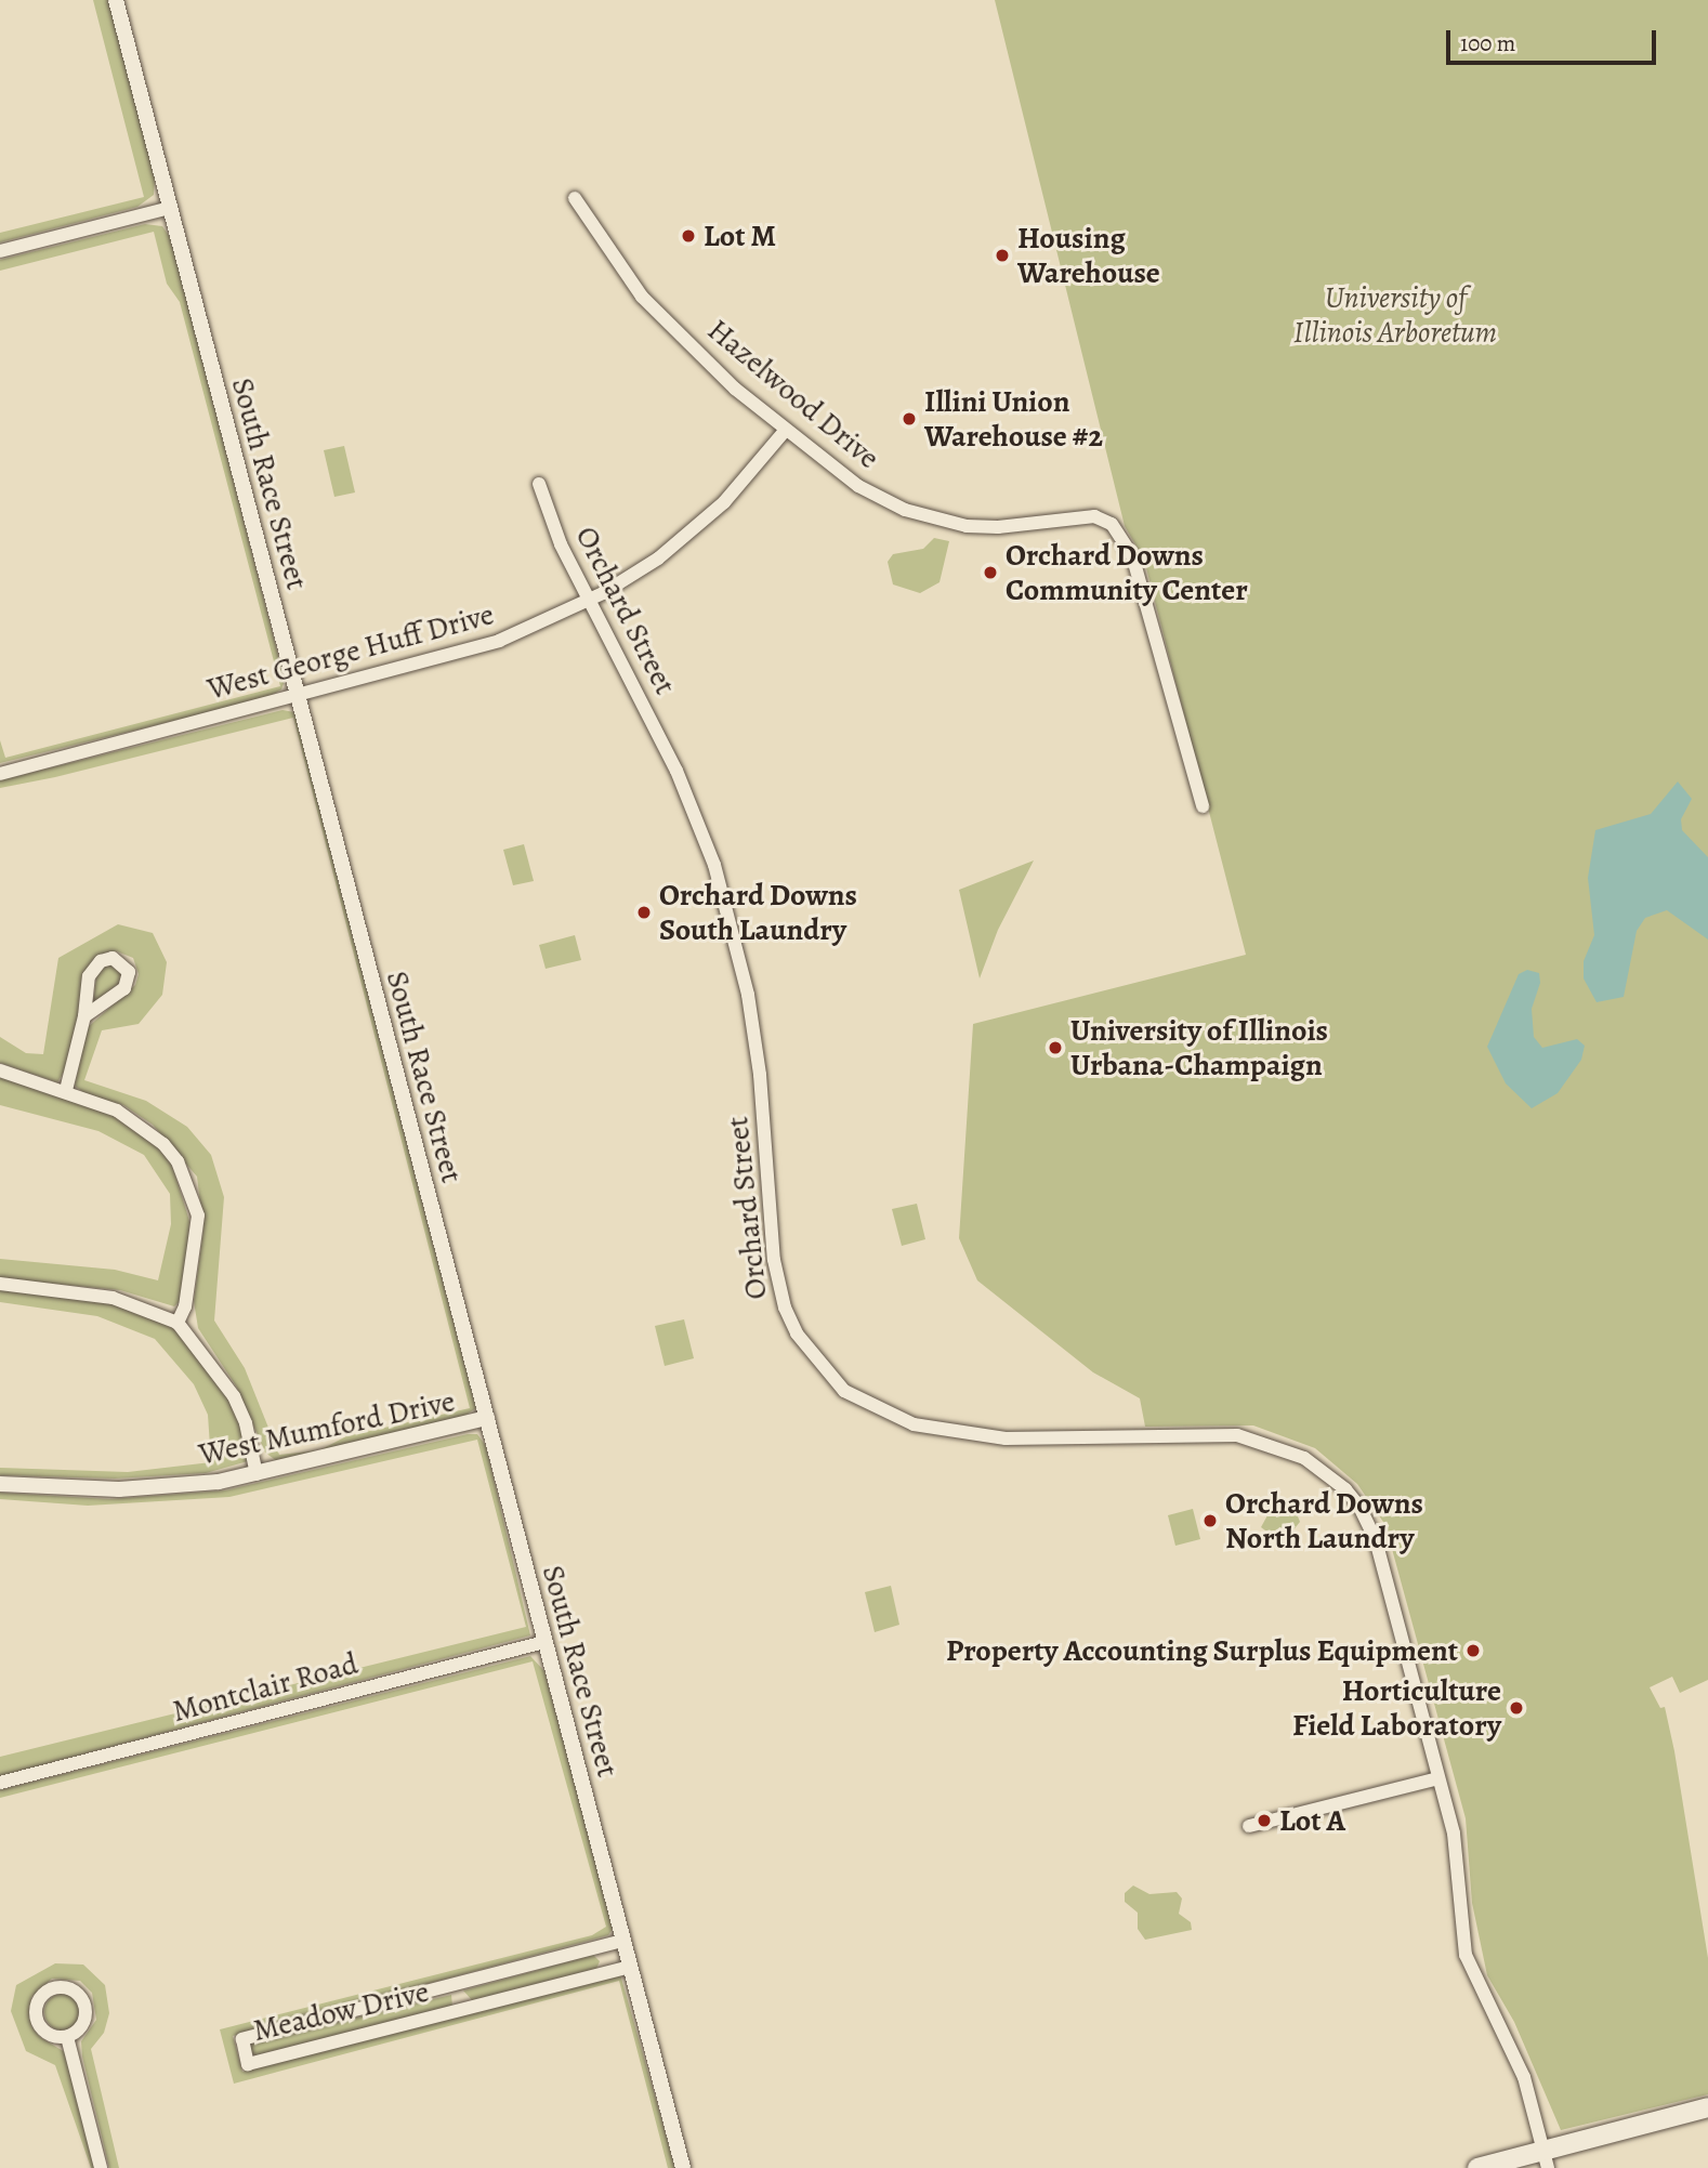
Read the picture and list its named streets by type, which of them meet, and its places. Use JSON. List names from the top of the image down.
{
  "streets": {
    "street": [
      "Hazelwood Drive",
      "South Race Street",
      "Orchard Street",
      "West George Huff Drive",
      "West Mumford Drive",
      "Montclair Road",
      "Meadow Drive"
    ]
  },
  "crossings": [
    ["Hazelwood Drive", "West George Huff Drive"],
    ["South Race Street", "West George Huff Drive"],
    ["South Race Street", "West Mumford Drive"],
    ["South Race Street", "Montclair Road"],
    ["South Race Street", "Meadow Drive"],
    ["Orchard Street", "West George Huff Drive"]
  ],
  "parks": ["University of Illinois Arboretum"],
  "places": [
    "Lot M",
    "Housing Warehouse",
    "Illini Union Warehouse #2",
    "Orchard Downs Community Center",
    "Orchard Downs South Laundry",
    "University of Illinois Urbana-Champaign",
    "Orchard Downs North Laundry",
    "Property Accounting Surplus Equipment",
    "Horticulture Field Laboratory",
    "Lot A"
  ],
  "scale_bar": "100 m"
}
